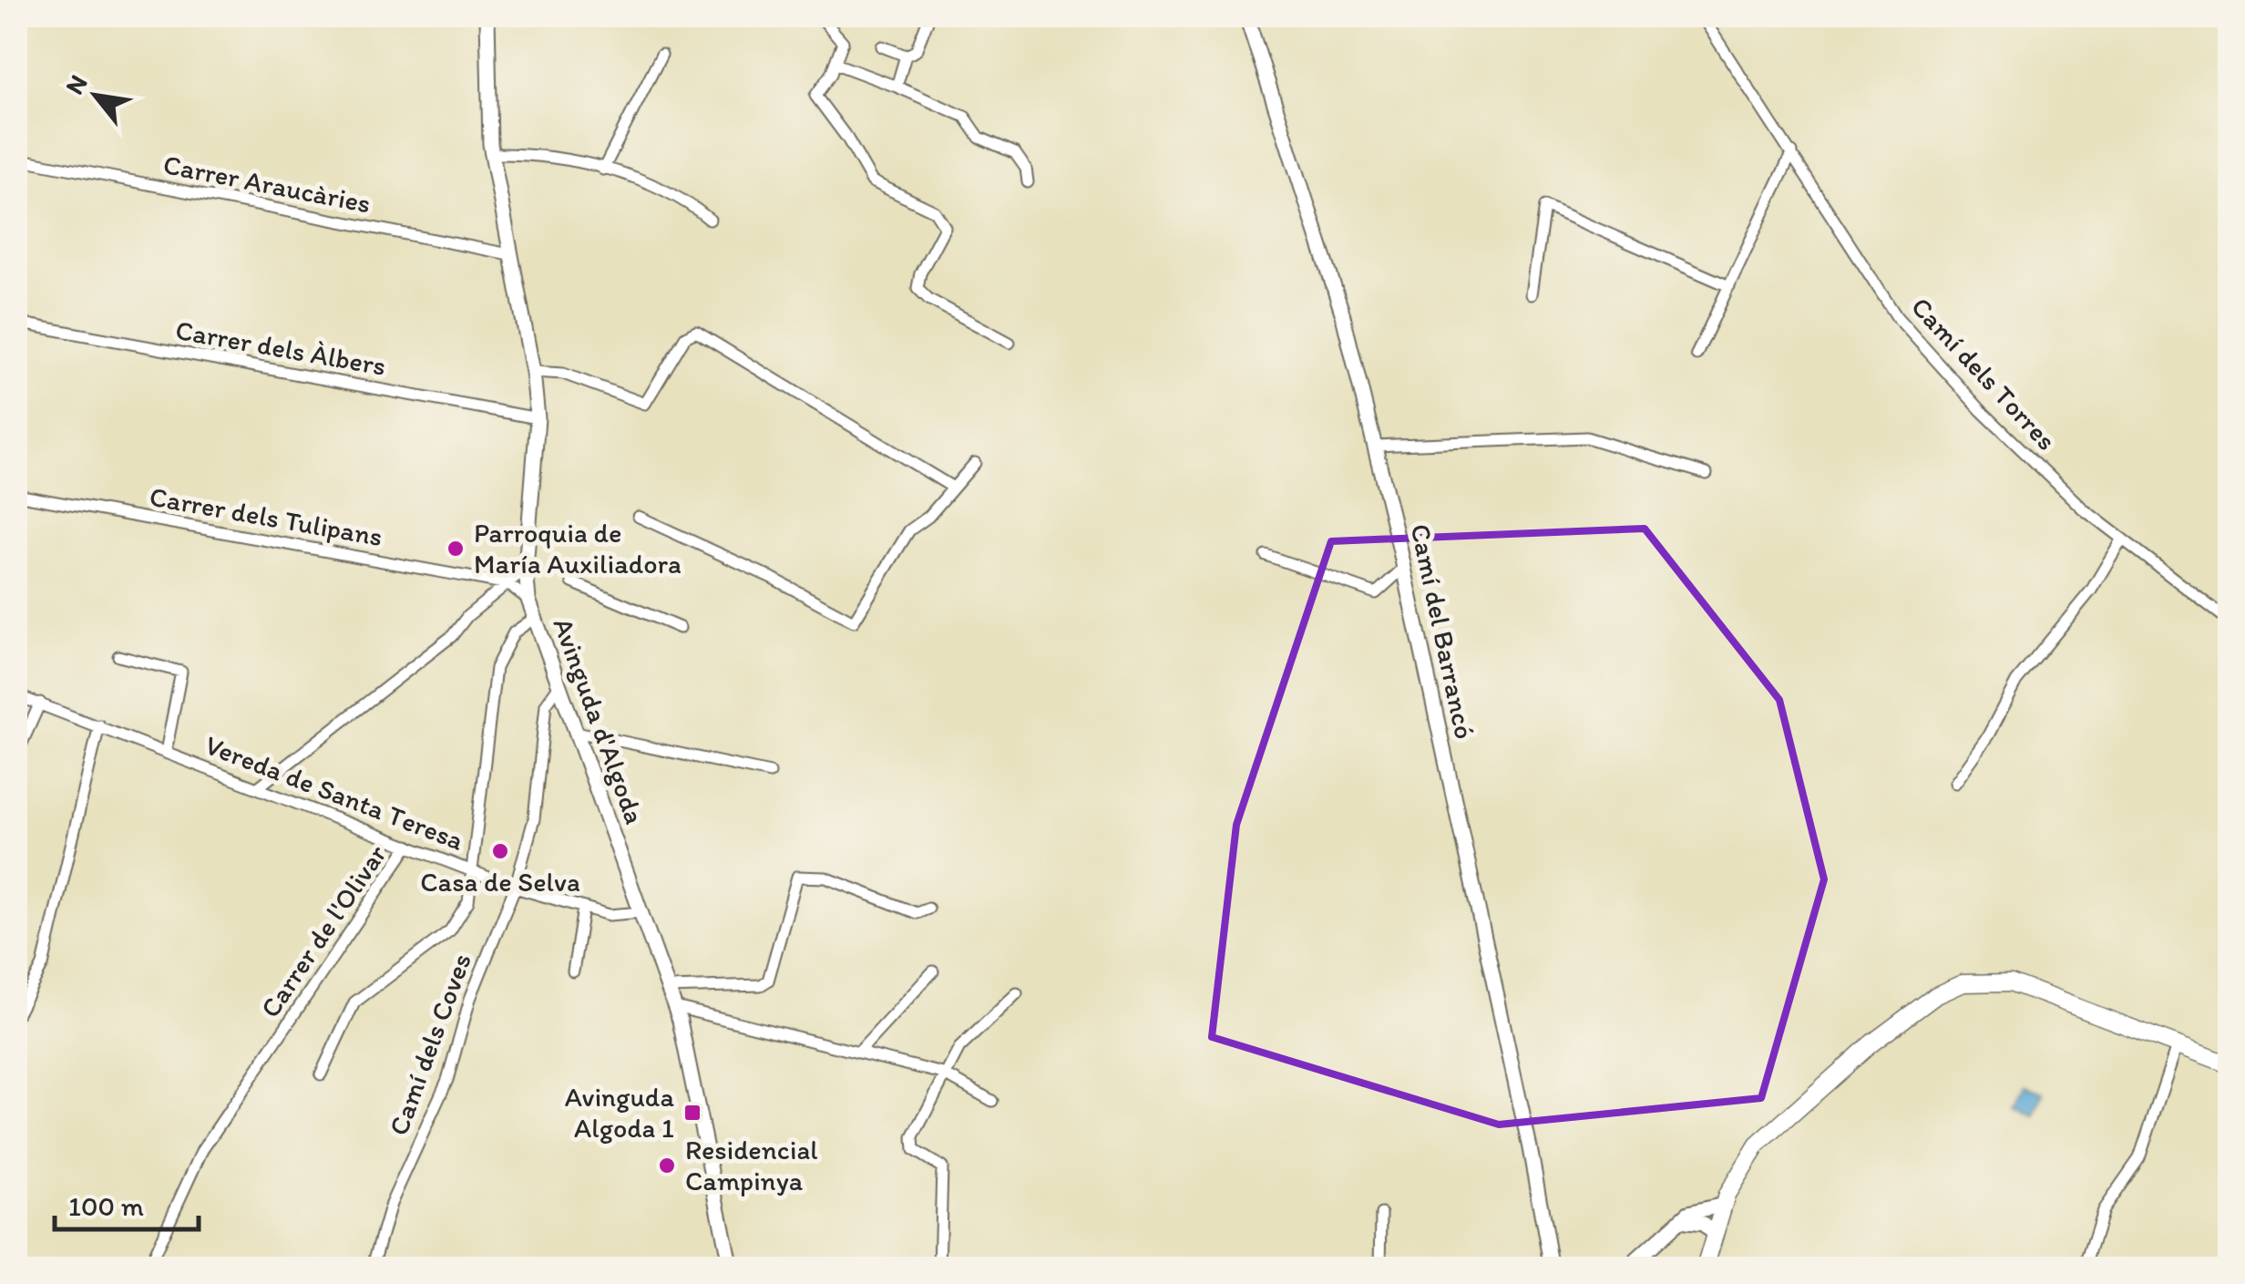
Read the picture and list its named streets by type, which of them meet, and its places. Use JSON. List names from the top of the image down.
{
  "streets": {
    "street": [
      "Carrer Araucàries",
      "Carrer dels Àlbers",
      "Camí dels Torres",
      "Carrer dels Tulipans",
      "Camí del Barrancó",
      "Avinguda d'Algoda",
      "Vereda de Santa Teresa",
      "Carrer de l'Olivar",
      "Camí dels Coves"
    ]
  },
  "crossings": [
    ["Carrer Araucàries", "Avinguda d'Algoda"],
    ["Carrer dels Àlbers", "Avinguda d'Algoda"],
    ["Carrer dels Tulipans", "Avinguda d'Algoda"],
    ["Avinguda d'Algoda", "Vereda de Santa Teresa"],
    ["Avinguda d'Algoda", "Camí dels Coves"],
    ["Vereda de Santa Teresa", "Carrer de l'Olivar"],
    ["Vereda de Santa Teresa", "Camí dels Coves"]
  ],
  "places": {
    "other": ["Parroquia de María Auxiliadora", "Casa de Selva", "Residencial Campinya"],
    "transit": ["Avinguda Algoda 1"]
  },
  "scale_bar": "100 m",
  "north": "top left"
}
